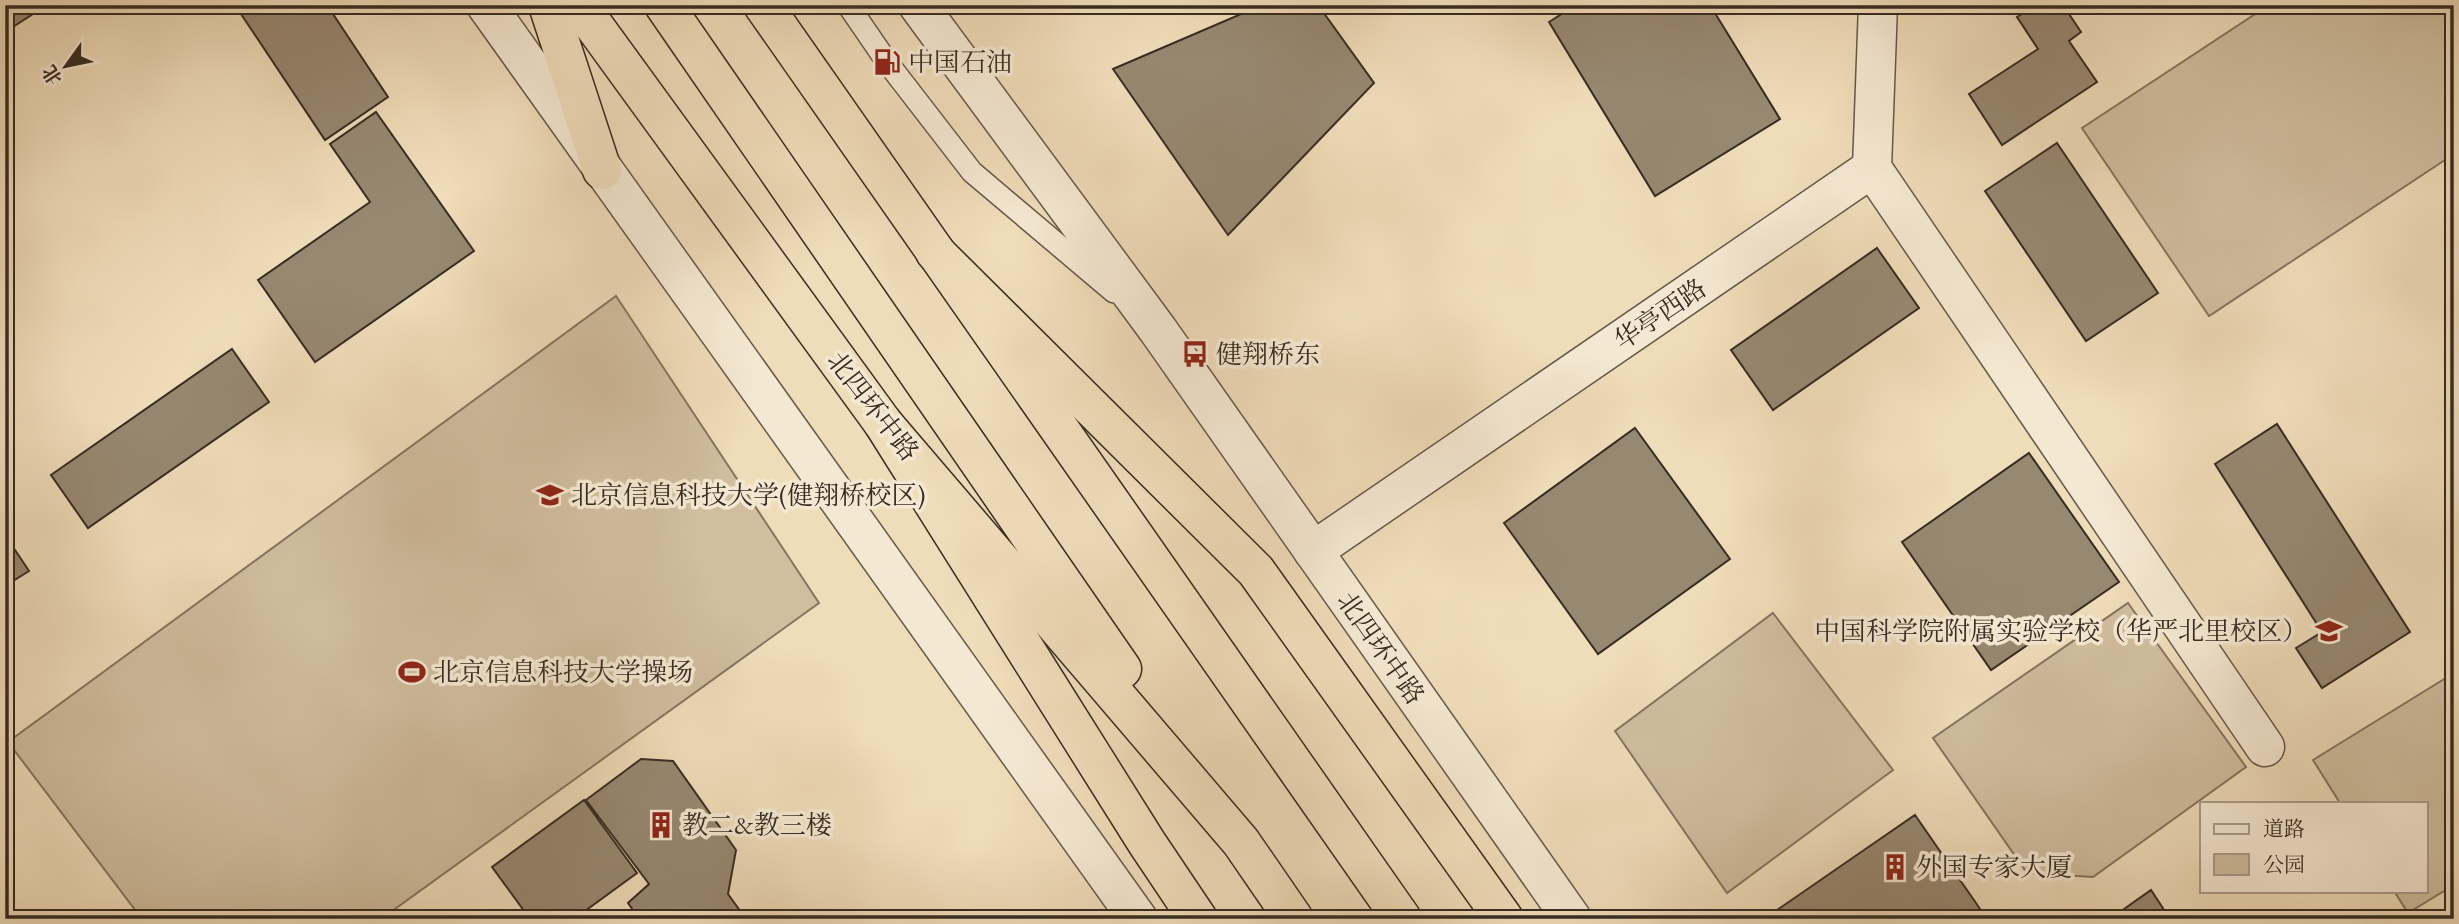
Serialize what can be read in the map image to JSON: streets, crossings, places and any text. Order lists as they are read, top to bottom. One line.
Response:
{"streets":{"highway":["北四环中路"],"street":["华亭西路"]},"crossings":[["华亭西路","北四环中路"]],"places":{"fuel station":["中国石油"],"bus stop":["健翔桥东"],"school or university":["北京信息科技大学(健翔桥校区)","中国科学院附属实验学校（华严北里校区）"],"sports":["北京信息科技大学操场"],"building":["教二&教三楼","外国专家大厦"]},"legend":["道路","公园"],"north":"bottom left"}
